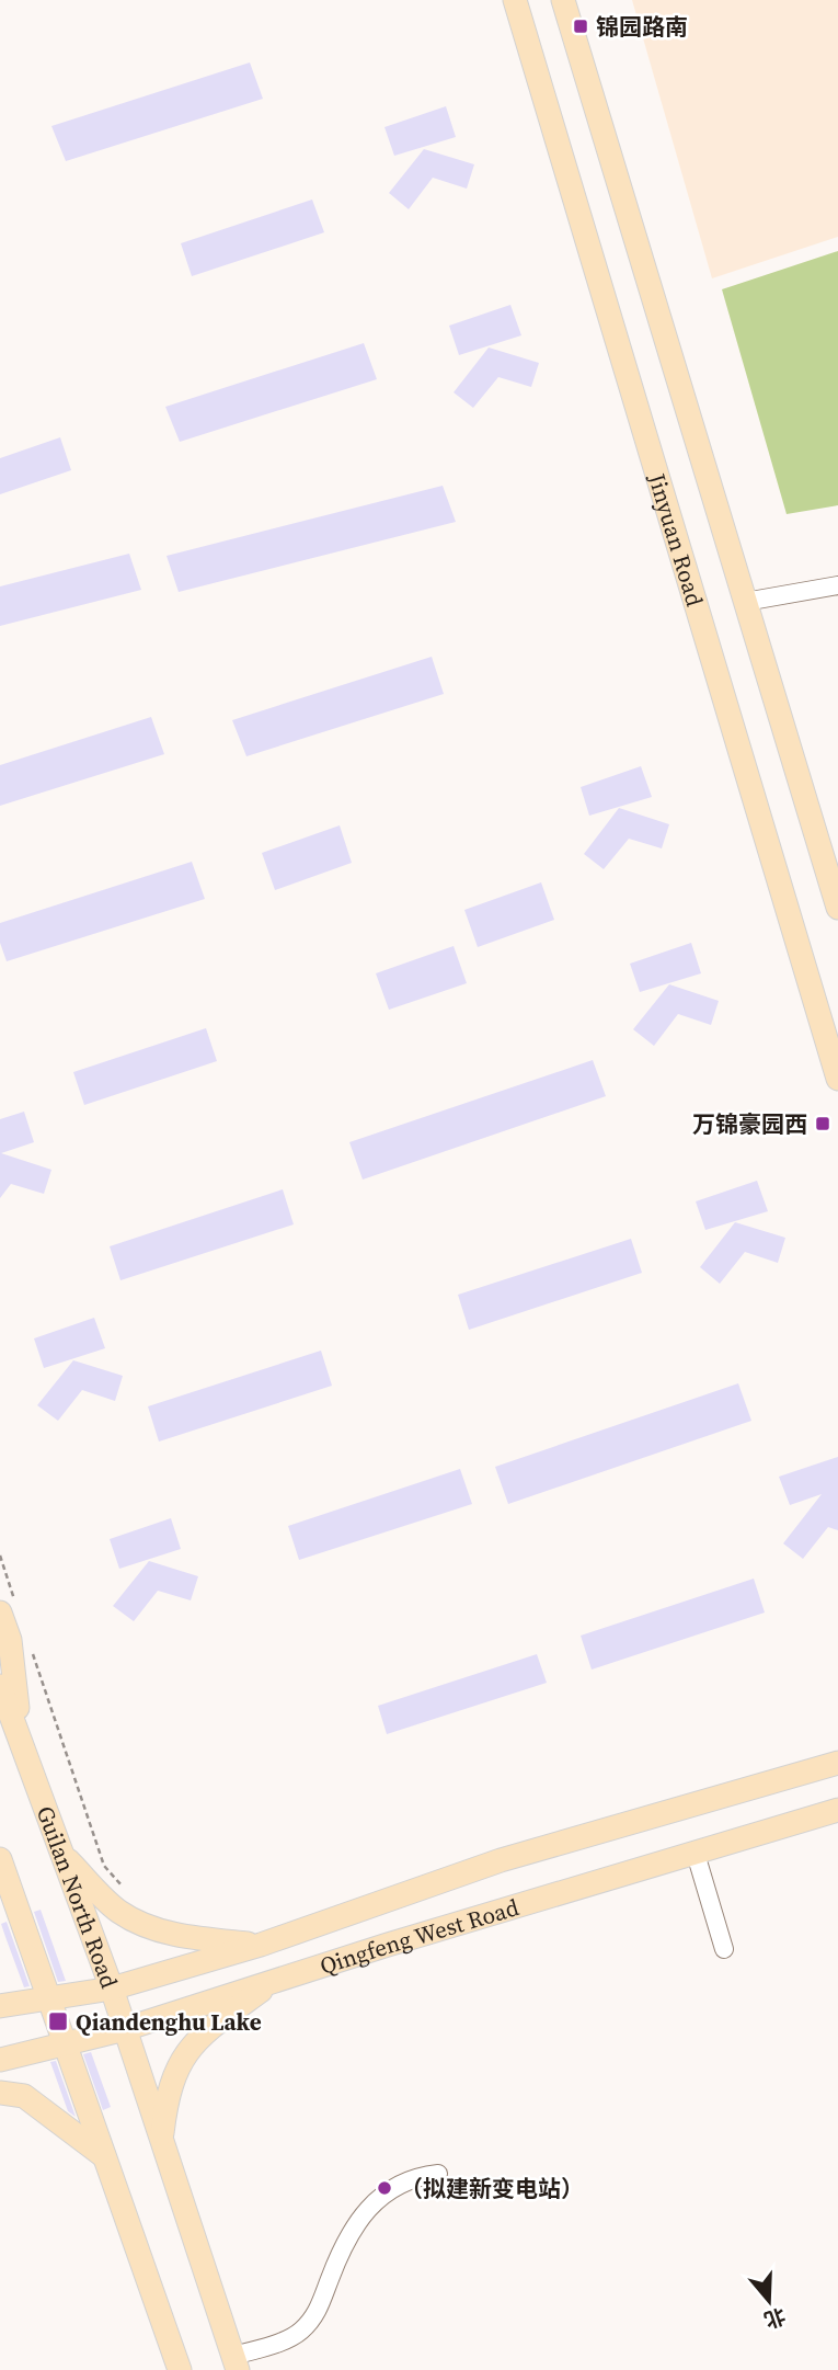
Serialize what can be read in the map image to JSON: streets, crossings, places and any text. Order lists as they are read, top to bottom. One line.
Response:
{"streets":{"main road":["Jinyuan Road","Guilan North Road","Qingfeng West Road"]},"crossings":[["Guilan North Road","Qingfeng West Road"]],"places":{"transit":["锦园路南","万锦豪园西","Qiandenghu Lake"],"other":["（拟建新变电站）"]},"north":"bottom"}
